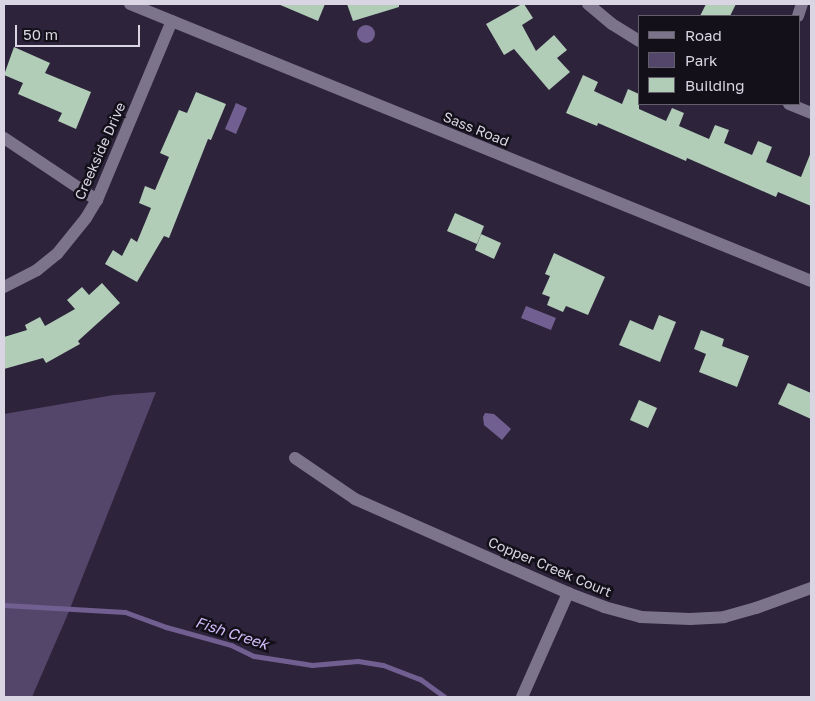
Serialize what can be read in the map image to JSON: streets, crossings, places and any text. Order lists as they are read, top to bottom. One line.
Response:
{"streets":{"street":["Sass Road","Creekside Drive","Copper Creek Court"]},"crossings":[["Sass Road","Creekside Drive"]],"water":["Fish Creek"],"legend":["Road","Park","Building"],"scale_bar":"50 m"}
